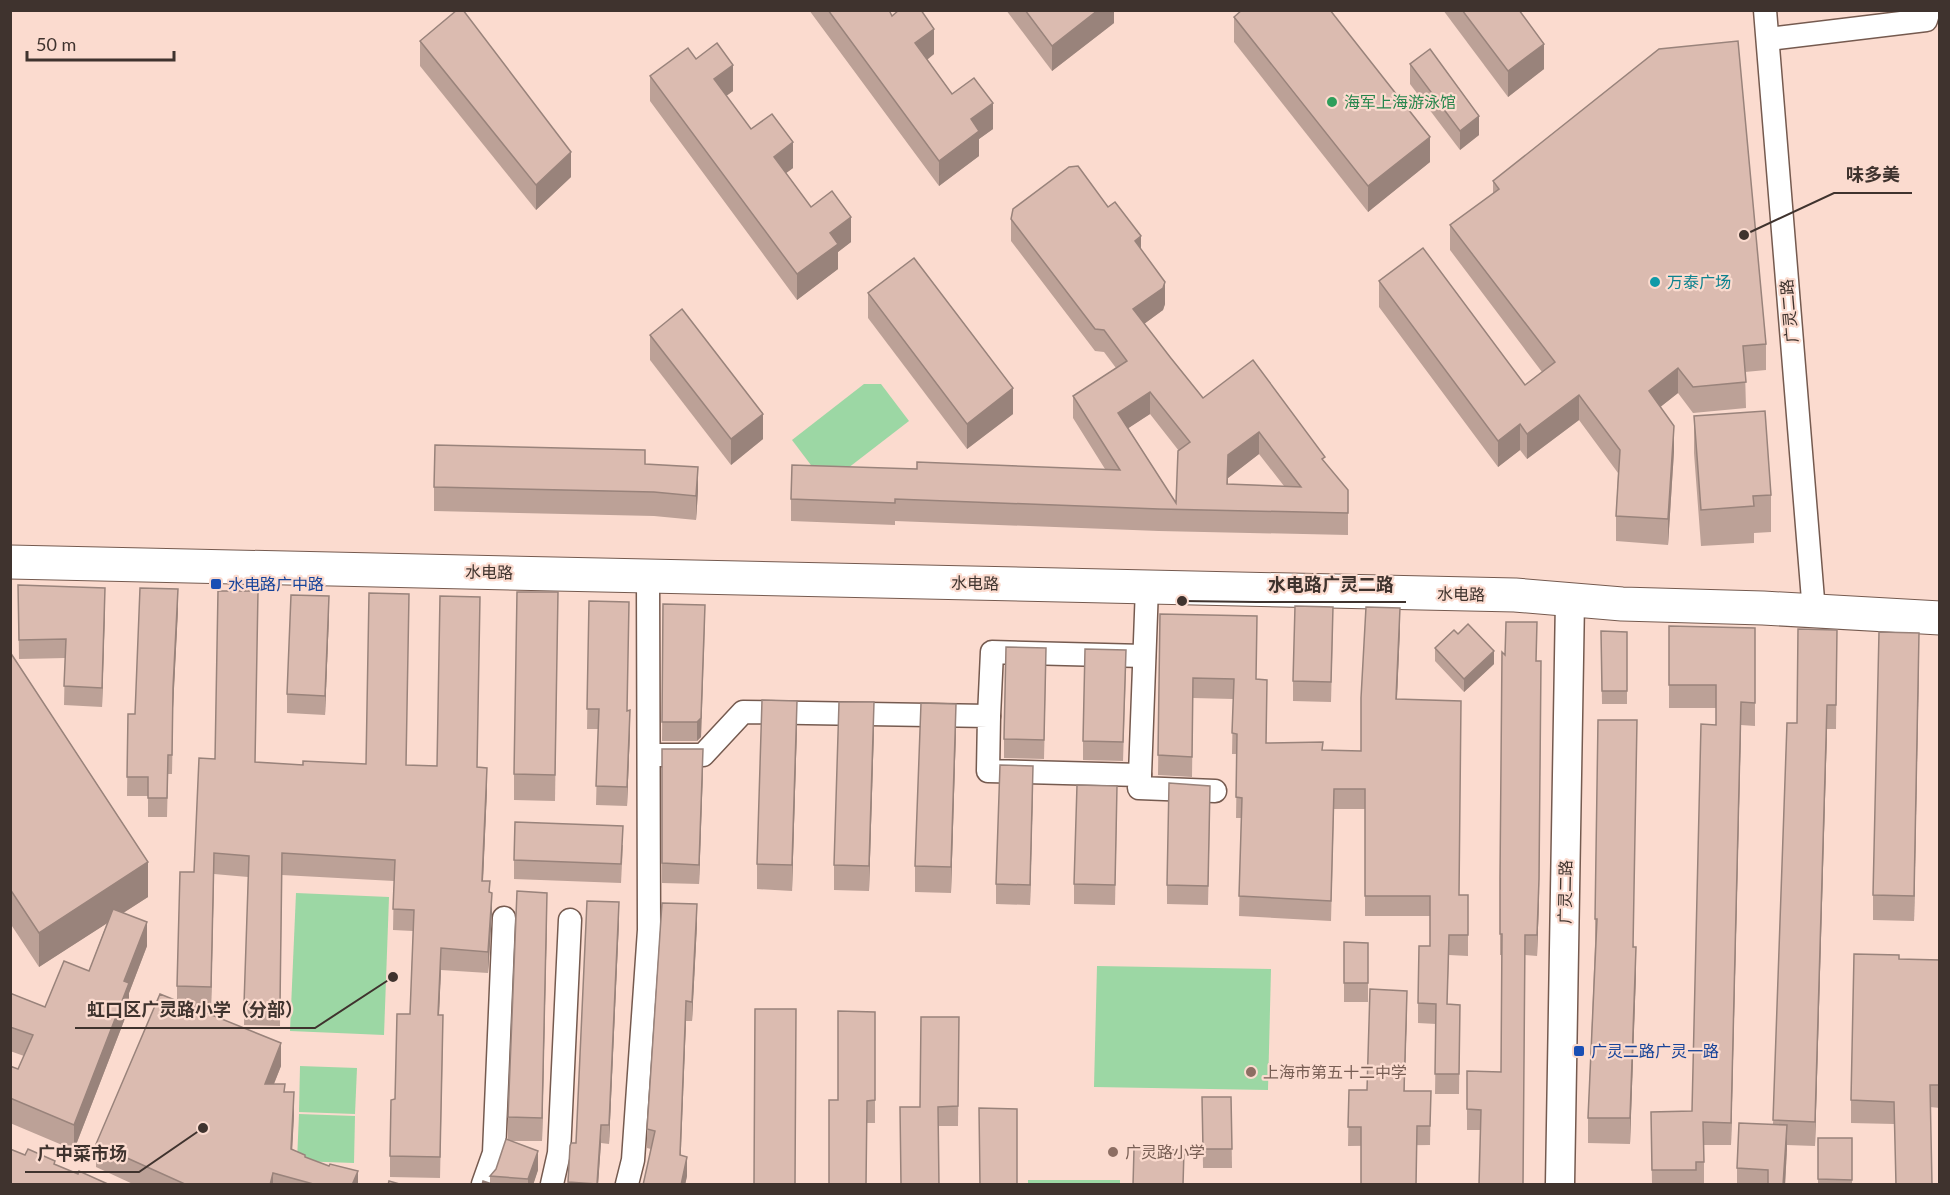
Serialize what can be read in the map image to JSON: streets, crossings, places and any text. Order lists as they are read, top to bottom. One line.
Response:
{"streets":{"main road":["水电路"],"street":["广灵二路"]},"crossings":[["广灵二路","水电路"]],"places":{"other":["海军上海游泳馆","味多美","万泰广场","水电路广灵二路","虹口区广灵路小学（分部）","上海市第五十二中学","广中菜市场","广灵路小学"],"transit":["水电路广中路","广灵二路广灵一路"]},"scale_bar":"50 m"}
